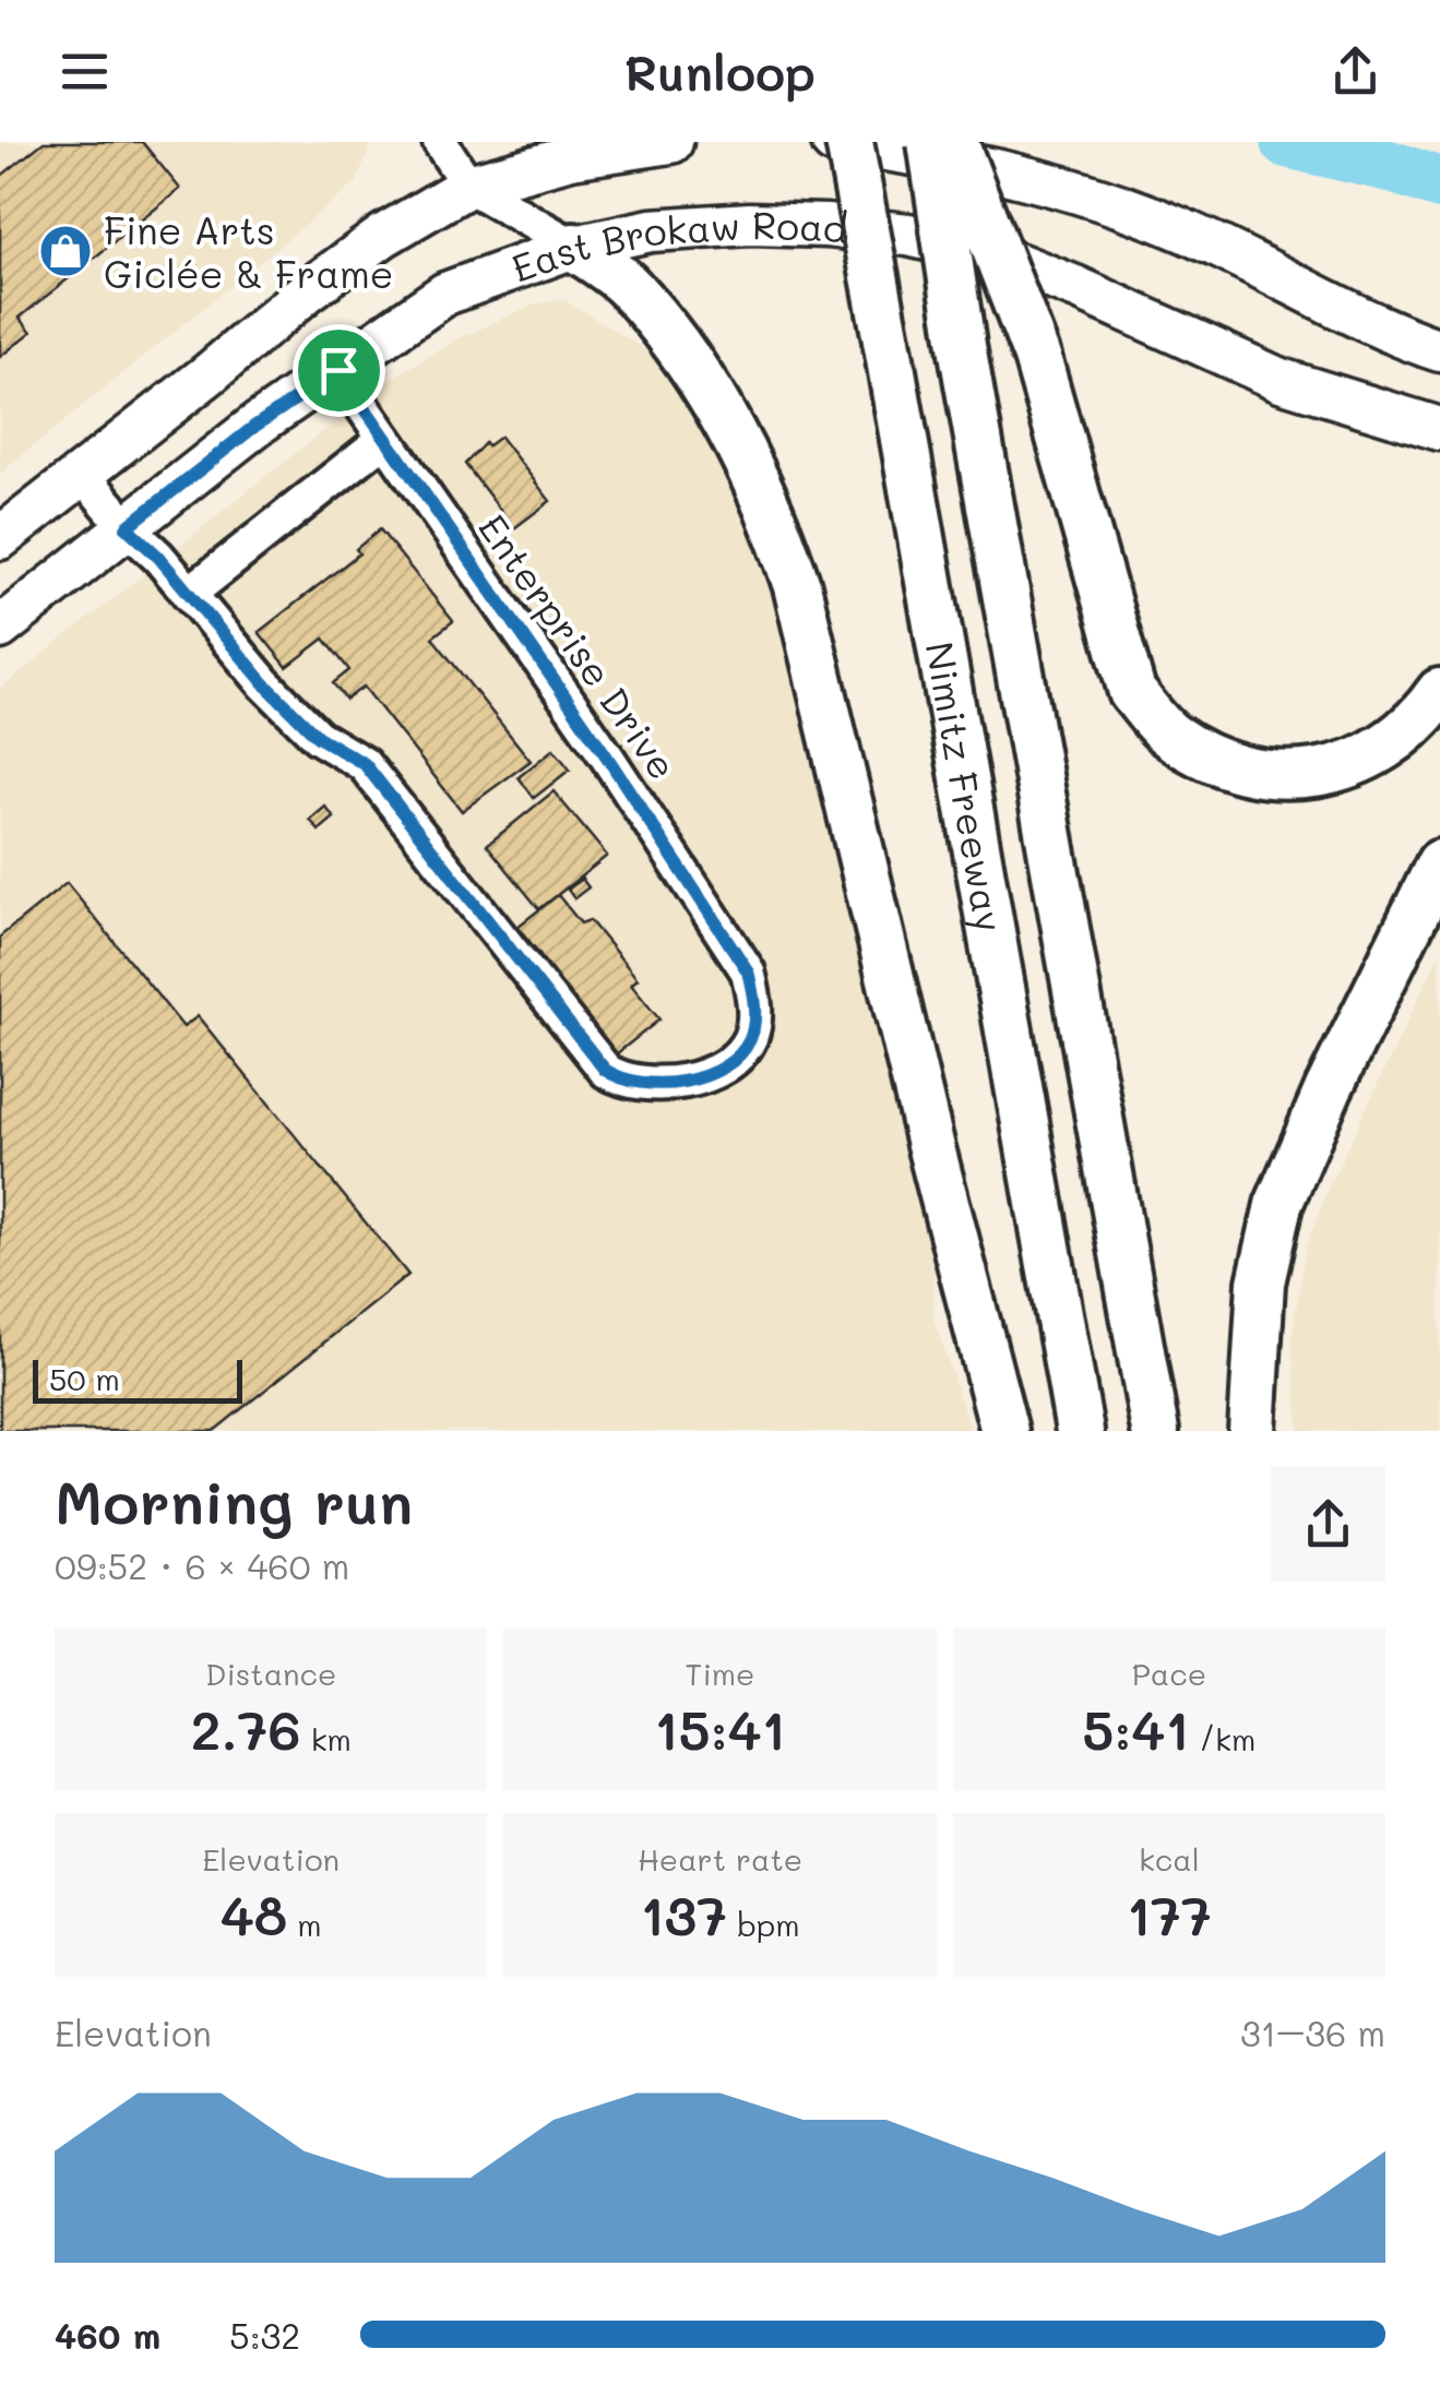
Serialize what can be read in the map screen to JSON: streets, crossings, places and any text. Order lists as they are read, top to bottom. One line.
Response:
{"streets":{"highway":["Nimitz Freeway"],"main road":["East Brokaw Road"],"street":["Enterprise Drive"]},"crossings":[["East Brokaw Road","Enterprise Drive"]],"places":{"shop":["Fine Arts Giclée & Frame"]},"scale_bar":"50 m","page":{"header":"Runloop","scale":"50 m","heading":["Morning run","09:52 · 6 × 460 m"],"stats":[["Distance","2.76 km"],["Time","15:41"],["Pace","5:41 /km"],["Elevation","48 m"],["Heart rate","137 bpm"],["kcal","177"]],"chart":["Elevation","31–36 m"],"list":[{"name":"460 m","note":"5:32"}]}}
